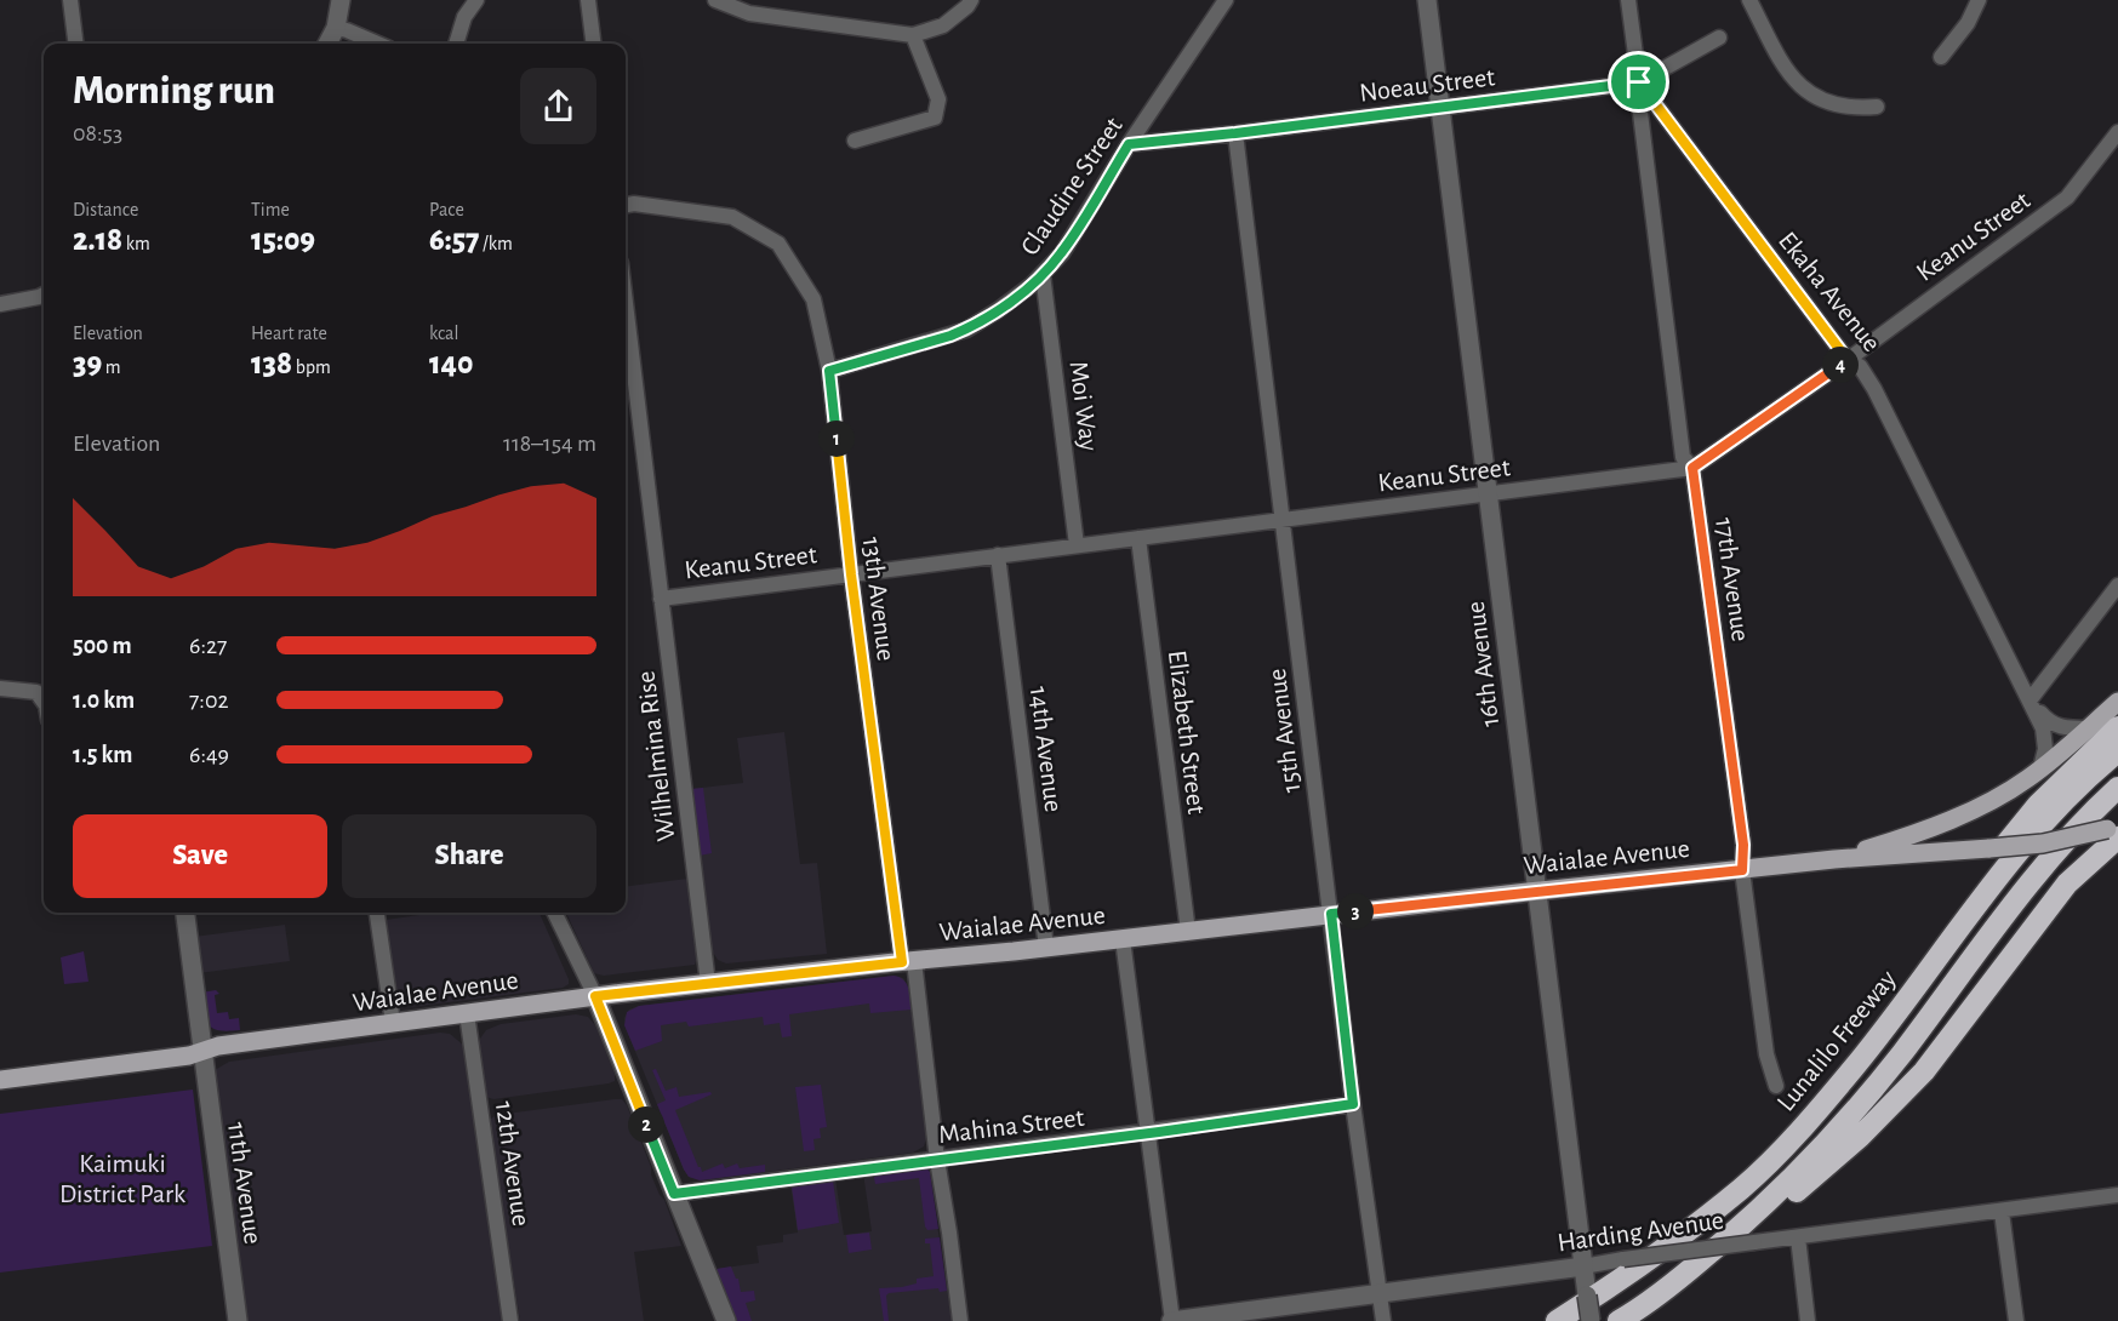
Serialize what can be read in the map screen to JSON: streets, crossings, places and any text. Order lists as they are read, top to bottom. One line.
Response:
{"streets":{"highway":["Lunalilo Freeway"],"main road":["Waialae Avenue"],"street":["Noeau Street","Claudine Street","Keanu Street","Ekaha Avenue","Moi Way","17th Avenue","13th Avenue","16th Avenue","15th Avenue","Elizabeth Street","14th Avenue","Wilhelmina Rise","Mahina Street","12th Avenue","11th Avenue","Harding Avenue"]},"crossings":[["Noeau Street","Claudine Street"],["Noeau Street","Ekaha Avenue"],["Noeau Street","17th Avenue"],["Noeau Street","16th Avenue"],["Noeau Street","15th Avenue"],["Claudine Street","Moi Way"],["Claudine Street","13th Avenue"],["Keanu Street","Ekaha Avenue"],["Keanu Street","Moi Way"],["Keanu Street","17th Avenue"],["Keanu Street","13th Avenue"],["Keanu Street","16th Avenue"],["Keanu Street","15th Avenue"],["Keanu Street","Elizabeth Street"],["Keanu Street","14th Avenue"],["Keanu Street","Wilhelmina Rise"],["Ekaha Avenue","17th Avenue"],["Ekaha Avenue","Waialae Avenue"],["17th Avenue","Waialae Avenue"],["13th Avenue","Waialae Avenue"],["13th Avenue","Mahina Street"],["16th Avenue","Waialae Avenue"],["16th Avenue","Harding Avenue"],["15th Avenue","Waialae Avenue"],["15th Avenue","Mahina Street"],["15th Avenue","Harding Avenue"],["Elizabeth Street","Waialae Avenue"],["14th Avenue","Waialae Avenue"],["Wilhelmina Rise","Waialae Avenue"],["Waialae Avenue","12th Avenue"],["Waialae Avenue","11th Avenue"]],"parks":["Kaimuki District Park"],"page":{"heading":["Morning run","08:53"],"stats":[["Distance","2.18 km"],["Time","15:09"],["Pace","6:57 /km"],["Elevation","39 m"],["Heart rate","138 bpm"],["kcal","140"]],"pins":["4","1","3","2"],"chart":["Elevation","118–154 m"],"list":[{"name":"500 m","note":"6:27"},{"name":"1.0 km","note":"7:02"},{"name":"1.5 km","note":"6:49"}],"buttons":["Save","Share"]}}
